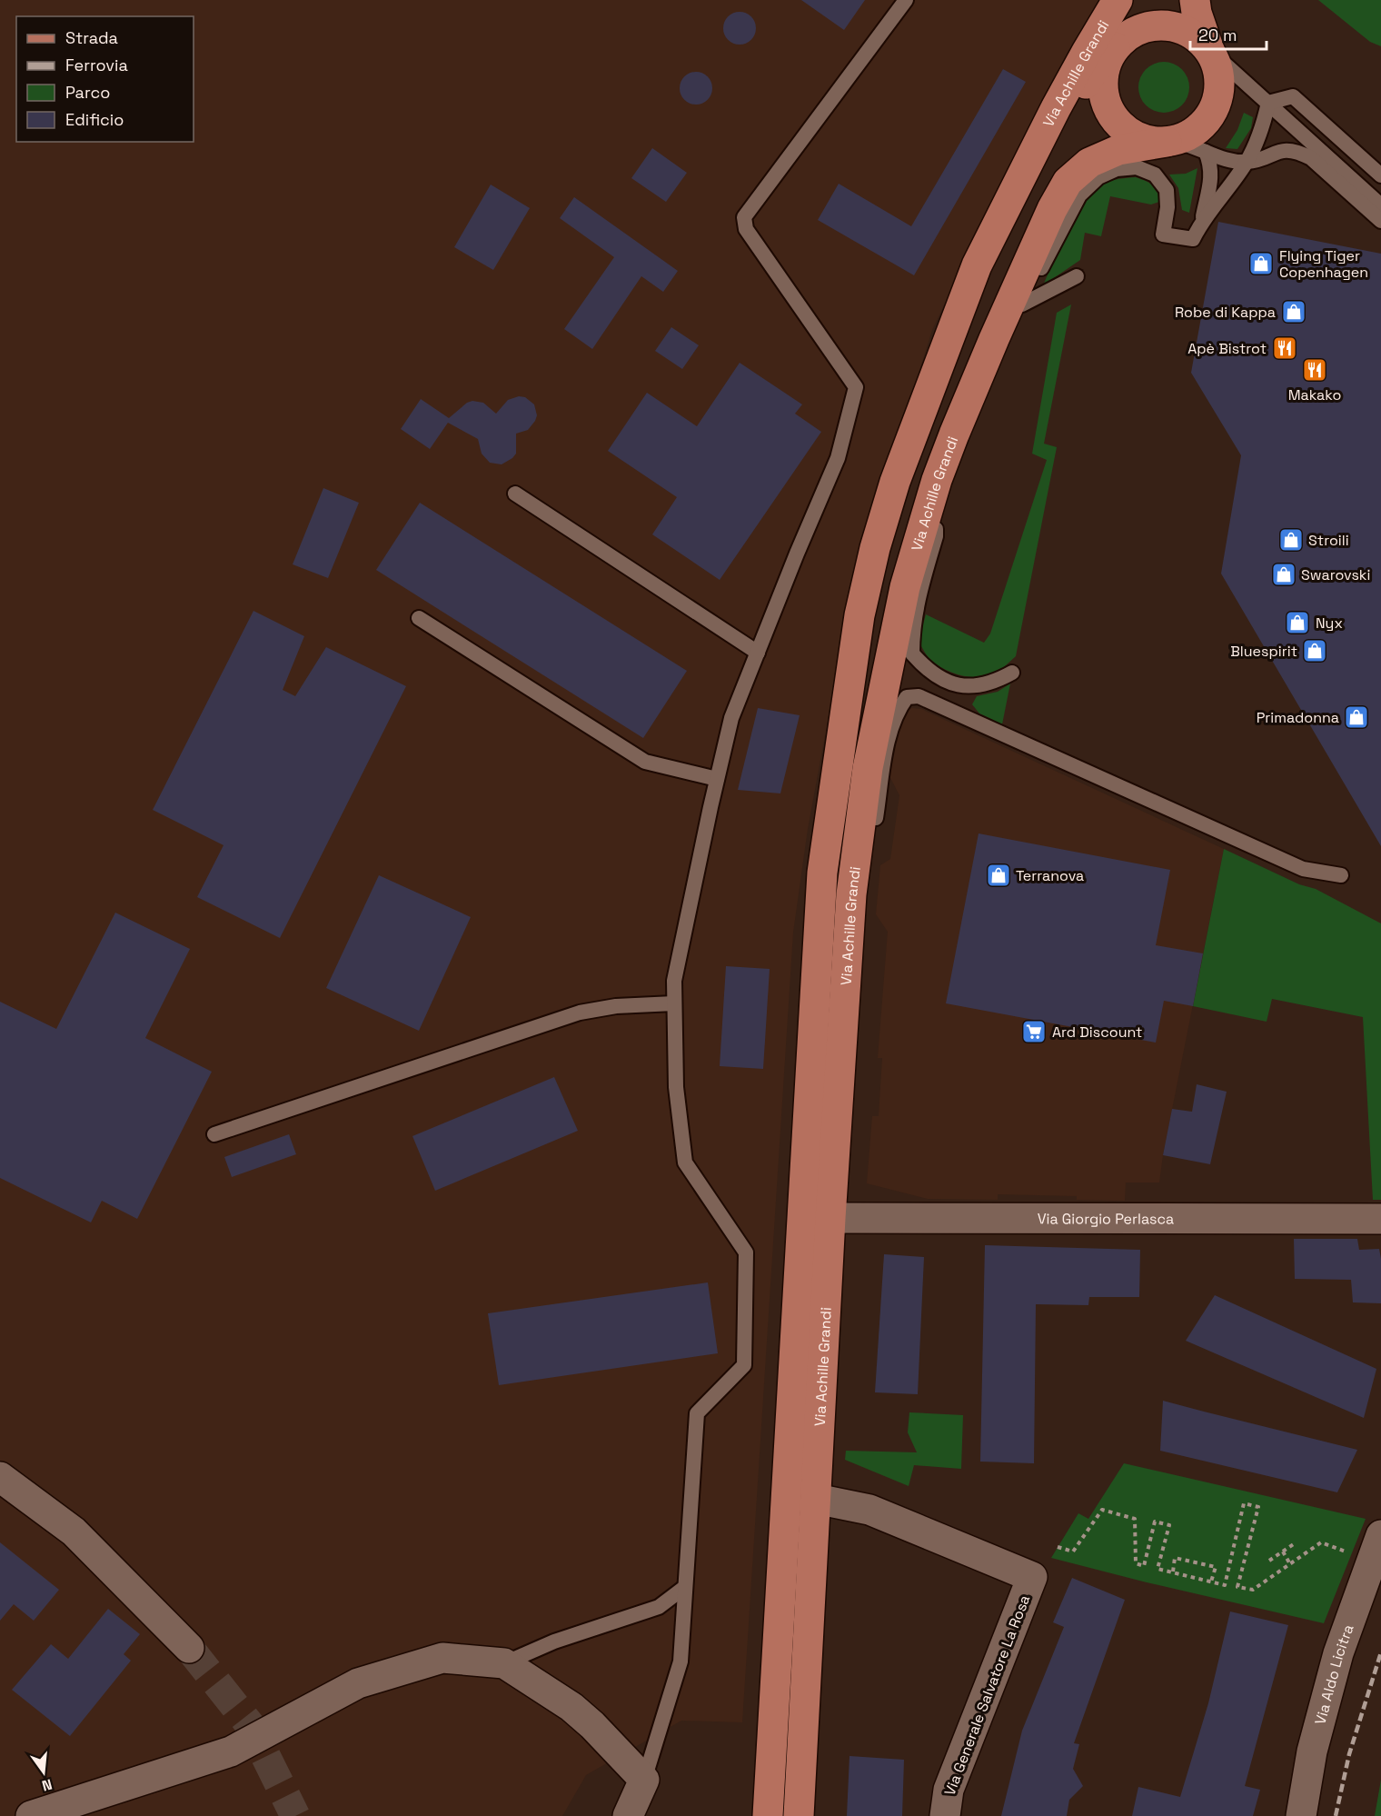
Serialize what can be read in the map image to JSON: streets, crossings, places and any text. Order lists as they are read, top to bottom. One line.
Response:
{"streets":{"main road":["Via Achille Grandi"],"street":["Via Giorgio Perlasca","Via Aldo Licitra","Via Generale Salvatore La Rosa"]},"crossings":[["Via Achille Grandi","Via Giorgio Perlasca"],["Via Achille Grandi","Via Generale Salvatore La Rosa"]],"places":{"shop":["Flying Tiger Copenhagen","Robe di Kappa","Stroili","Swarovski","Nyx","Bluespirit","Primadonna","Terranova"],"restaurant":["Apè Bistrot","Makako"],"supermarket":["Ard Discount"]},"legend":["Strada","Ferrovia","Parco","Edificio"],"scale_bar":"20 m","north":"bottom"}
